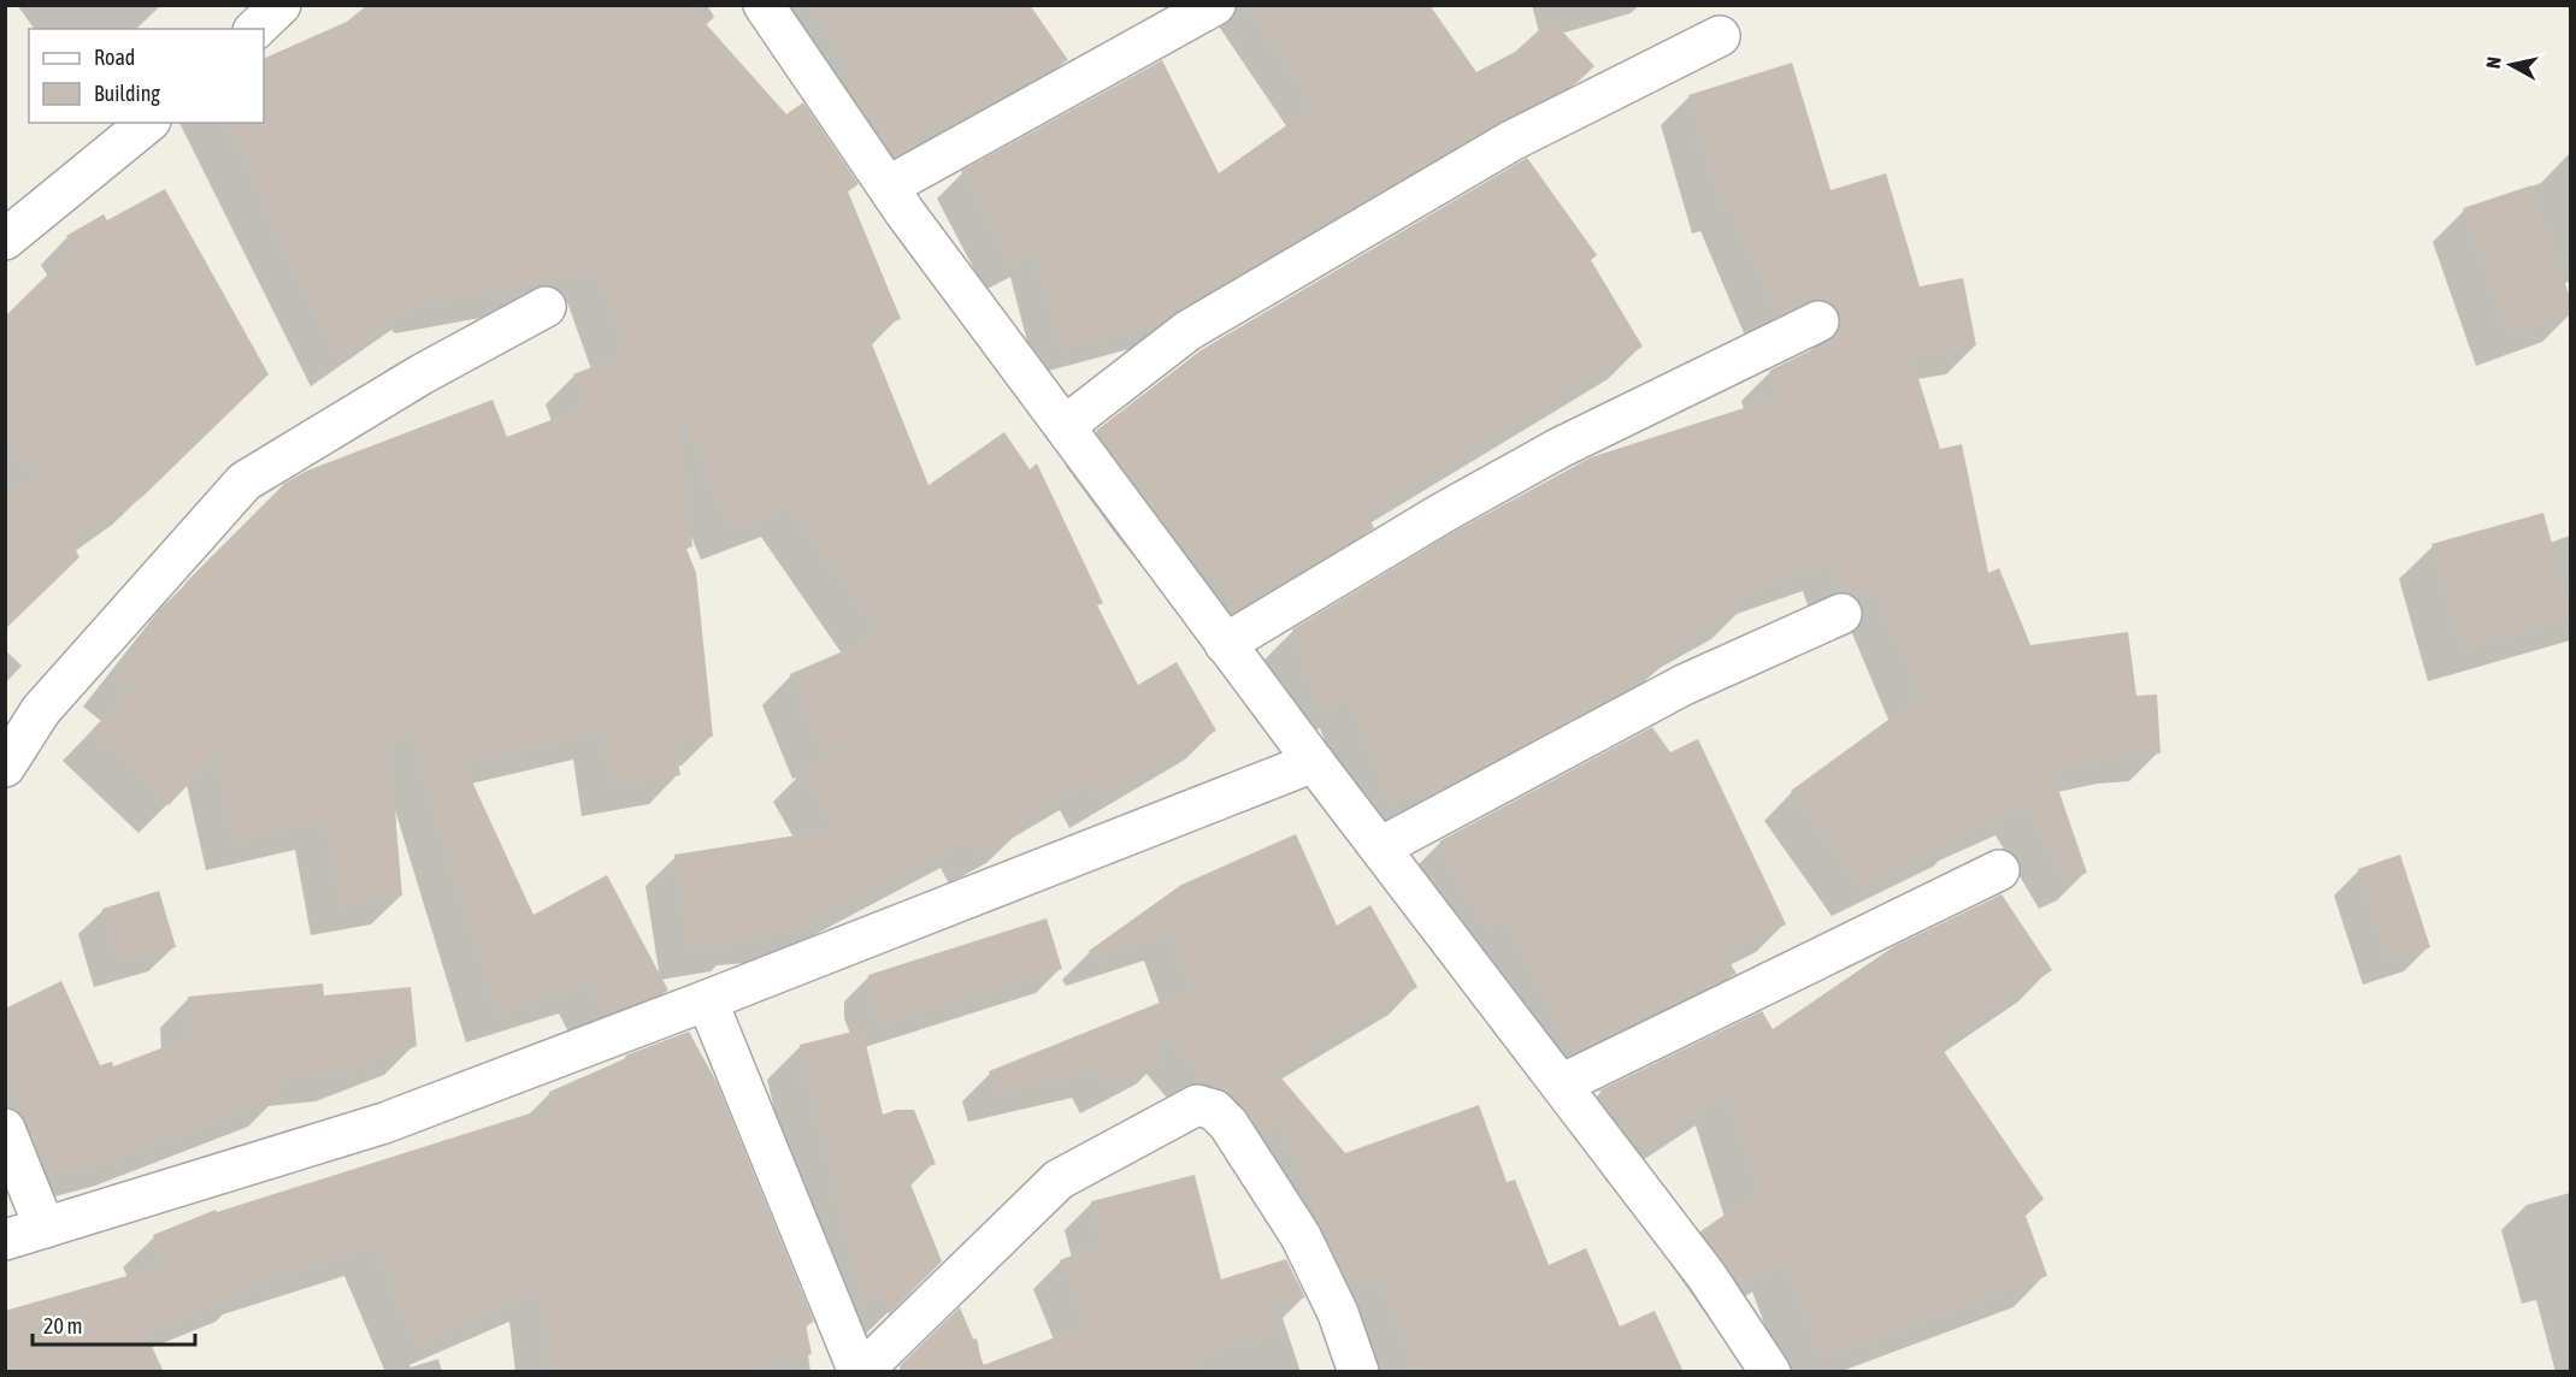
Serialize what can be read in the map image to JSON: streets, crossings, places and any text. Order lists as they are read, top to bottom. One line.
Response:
{"legend":["Road","Building"],"scale_bar":"20 m","north":"left"}
